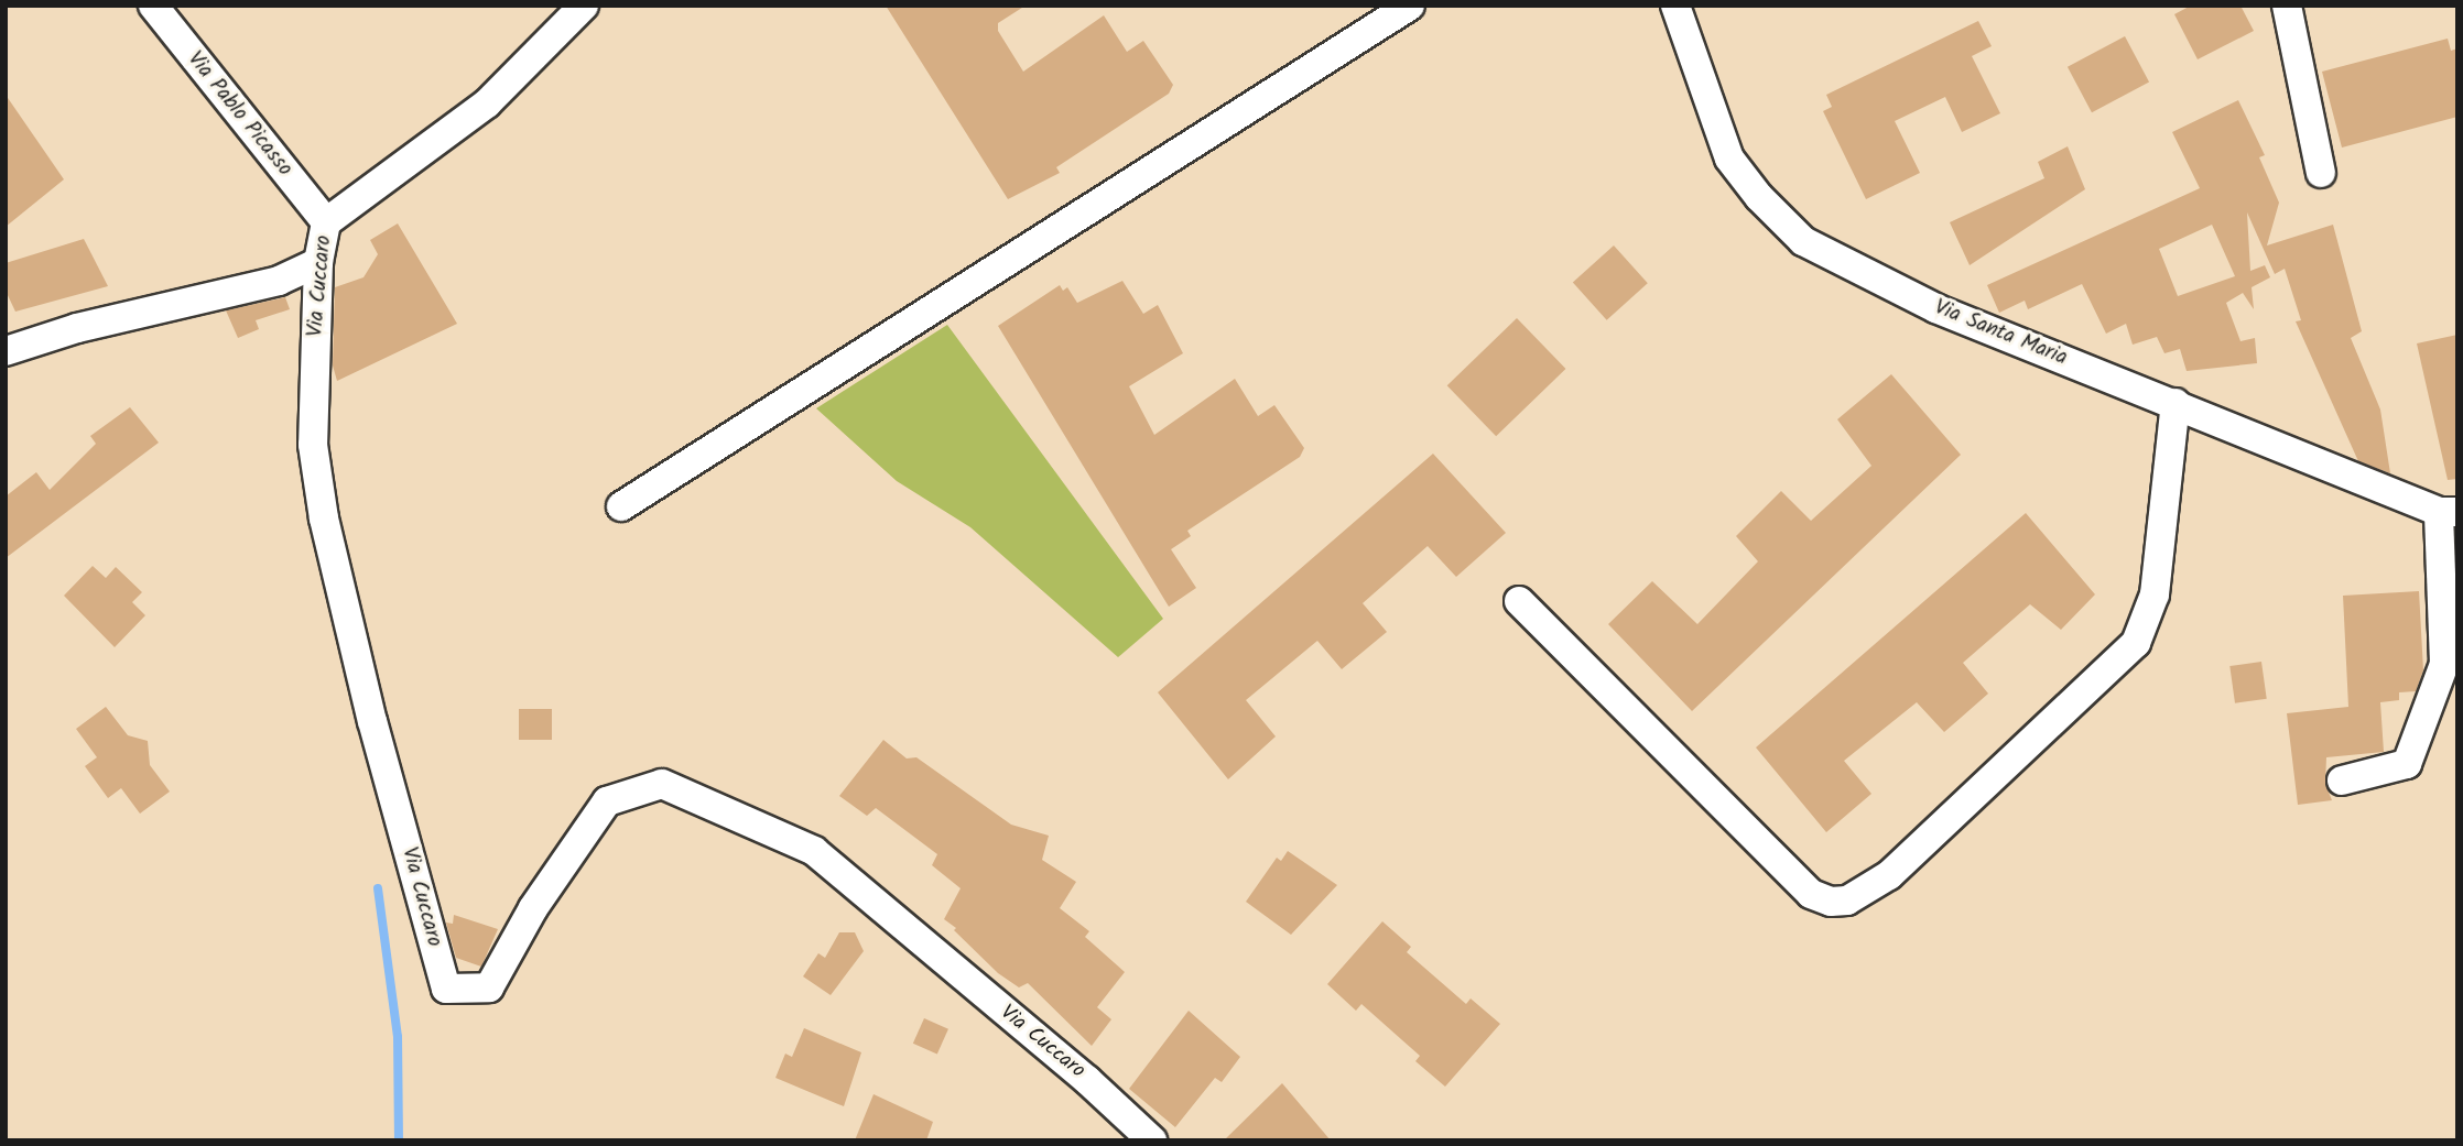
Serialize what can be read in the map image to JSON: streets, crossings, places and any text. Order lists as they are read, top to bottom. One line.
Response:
{"streets":{"street":["Via Pablo Picasso","Via Cuccaro","Via Santa Maria"]},"crossings":[["Via Pablo Picasso","Via Cuccaro"]]}
